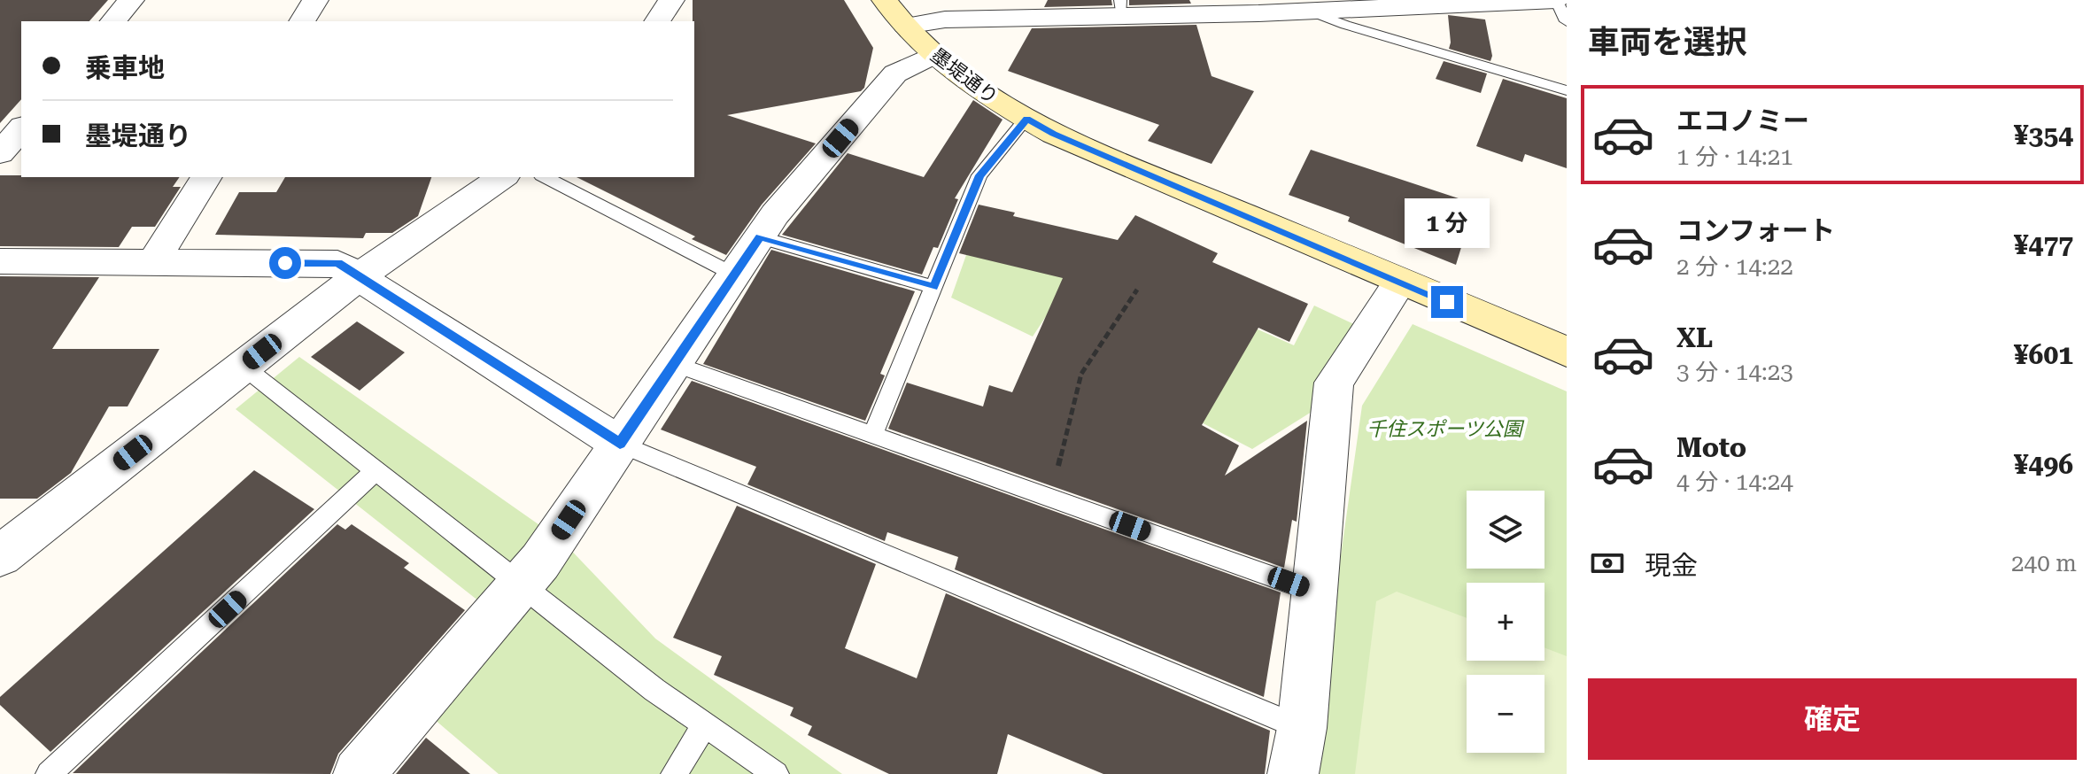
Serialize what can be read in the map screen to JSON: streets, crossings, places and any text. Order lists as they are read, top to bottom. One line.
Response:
{"streets":{"main road":["墨堤通り"]},"parks":["千住スポーツ公園"],"page":{"heading":"車両を選択","banner":["乗車地","墨堤通り"],"list":[{"name":"エコノミー","note":"1 分 · 14:21","value":"¥354"},{"name":"コンフォート","note":"2 分 · 14:22","value":"¥477"},{"name":"XL","note":"3 分 · 14:23","value":"¥601"},{"name":"Moto","note":"4 分 · 14:24","value":"¥496"}],"bubble":"1 分","map_buttons":["+","−"],"pay":["現金","240 m"],"buttons":"確定"}}
